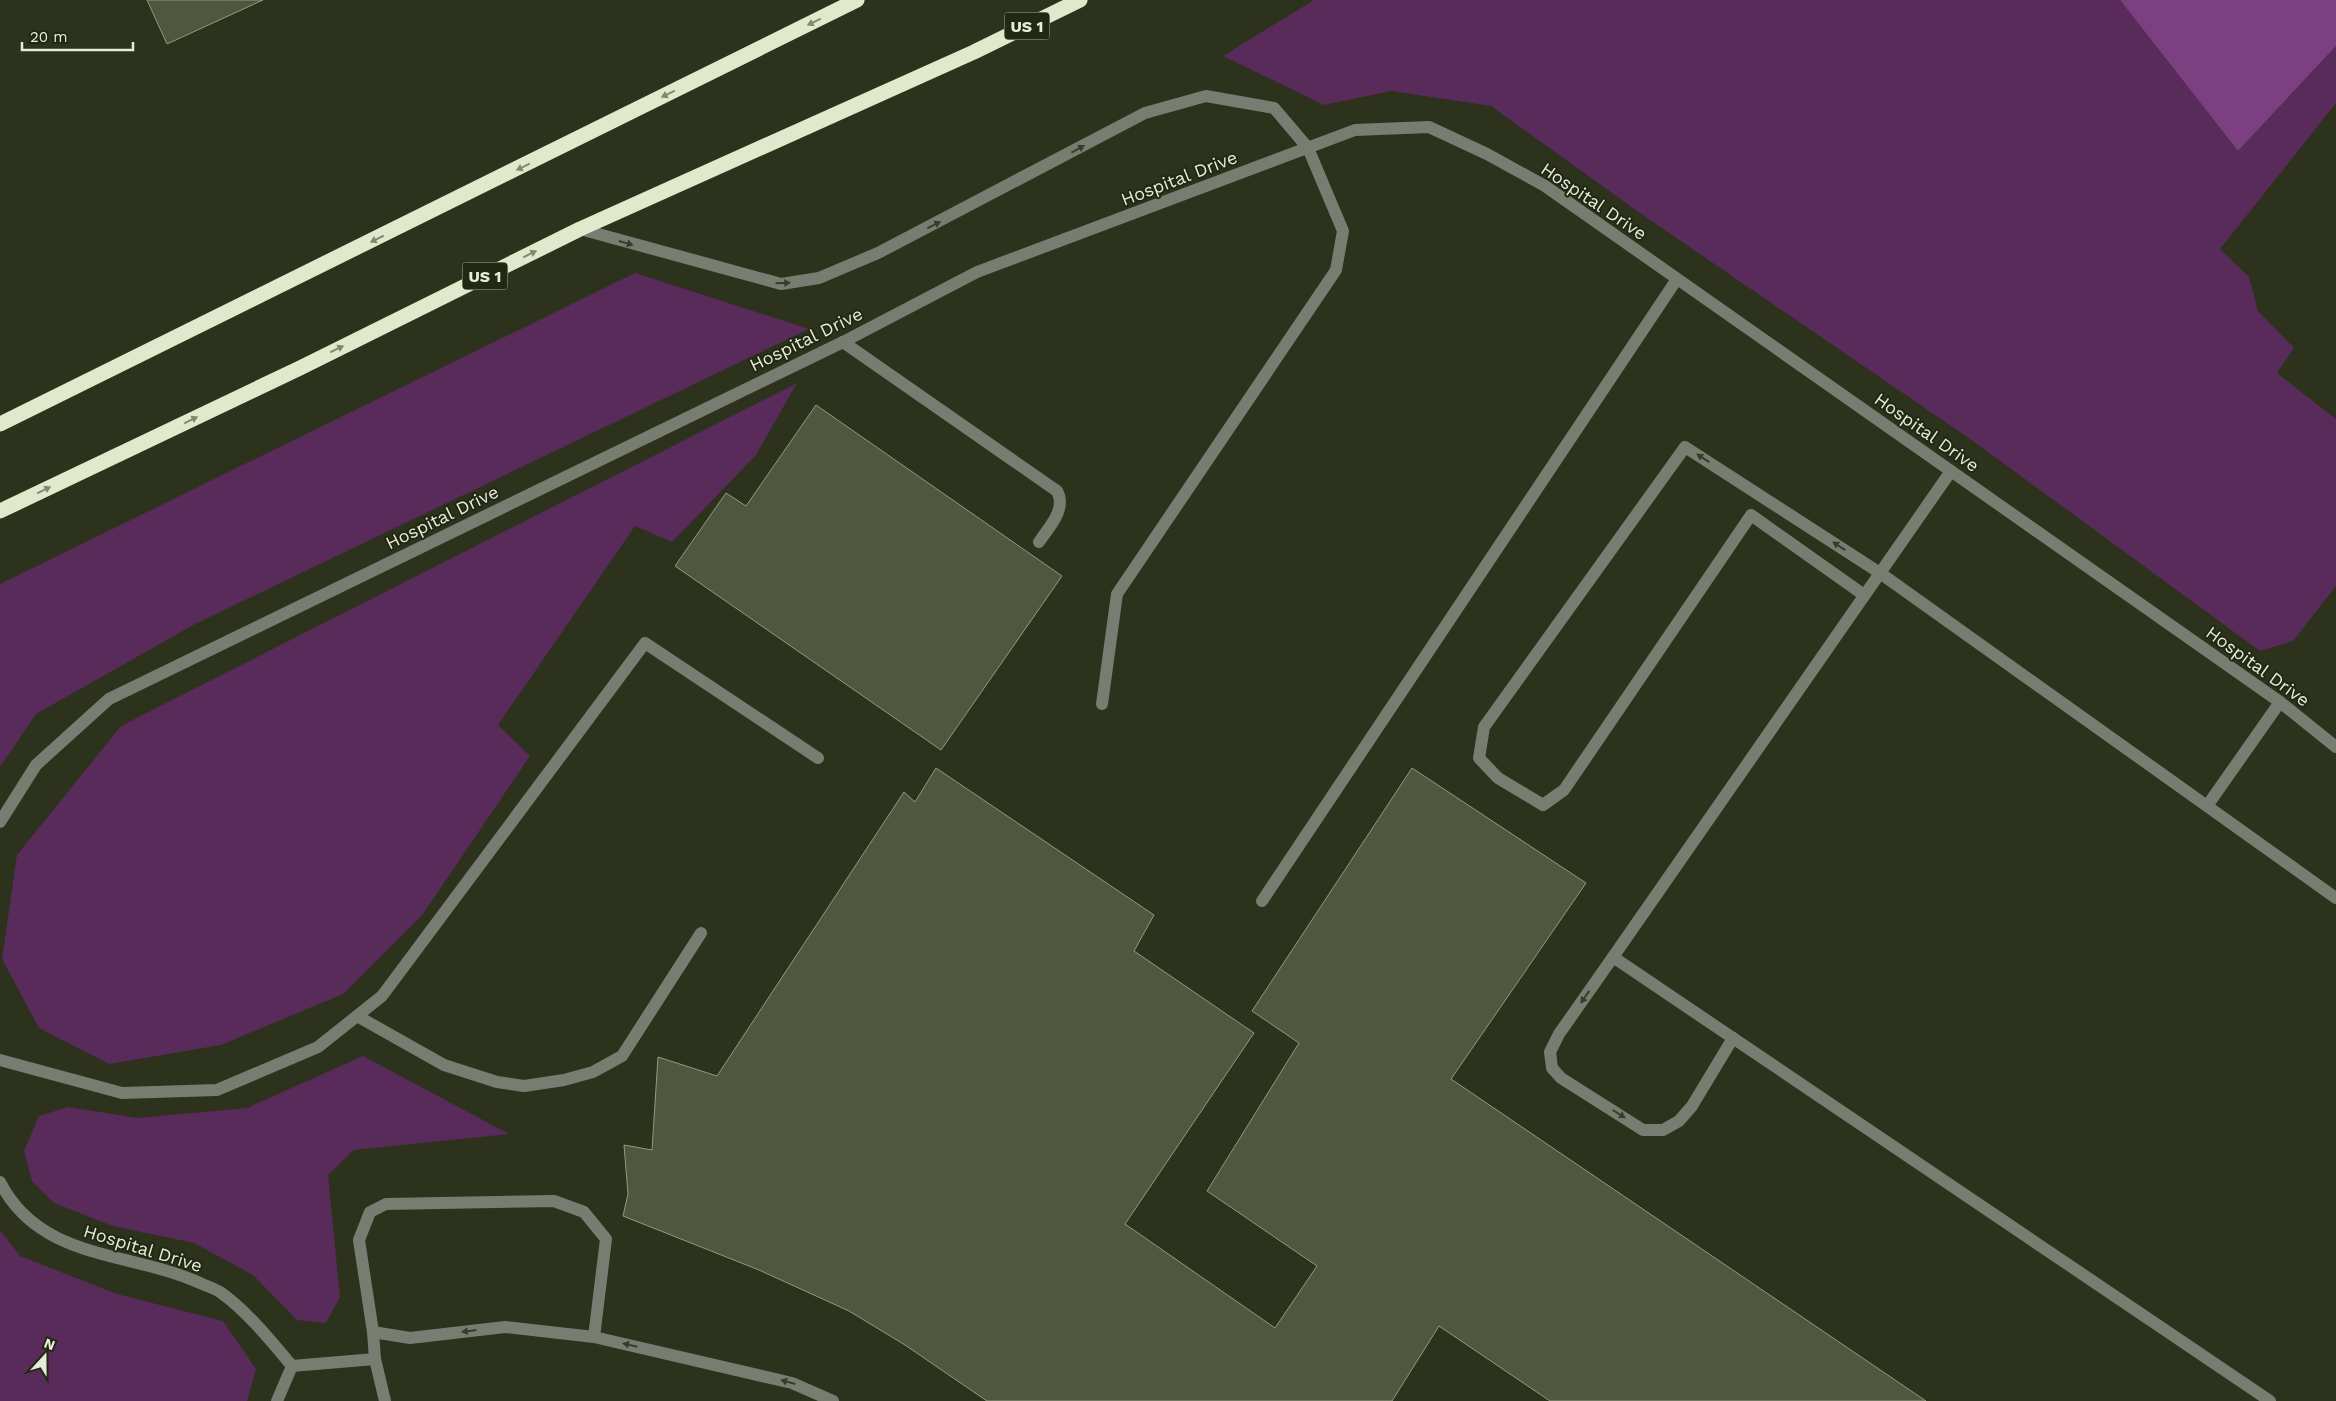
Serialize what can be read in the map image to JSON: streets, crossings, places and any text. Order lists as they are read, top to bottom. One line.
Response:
{"streets":{"highway":["US 1"],"lane":["Hospital Drive"]},"scale_bar":"20 m","north":"top"}
